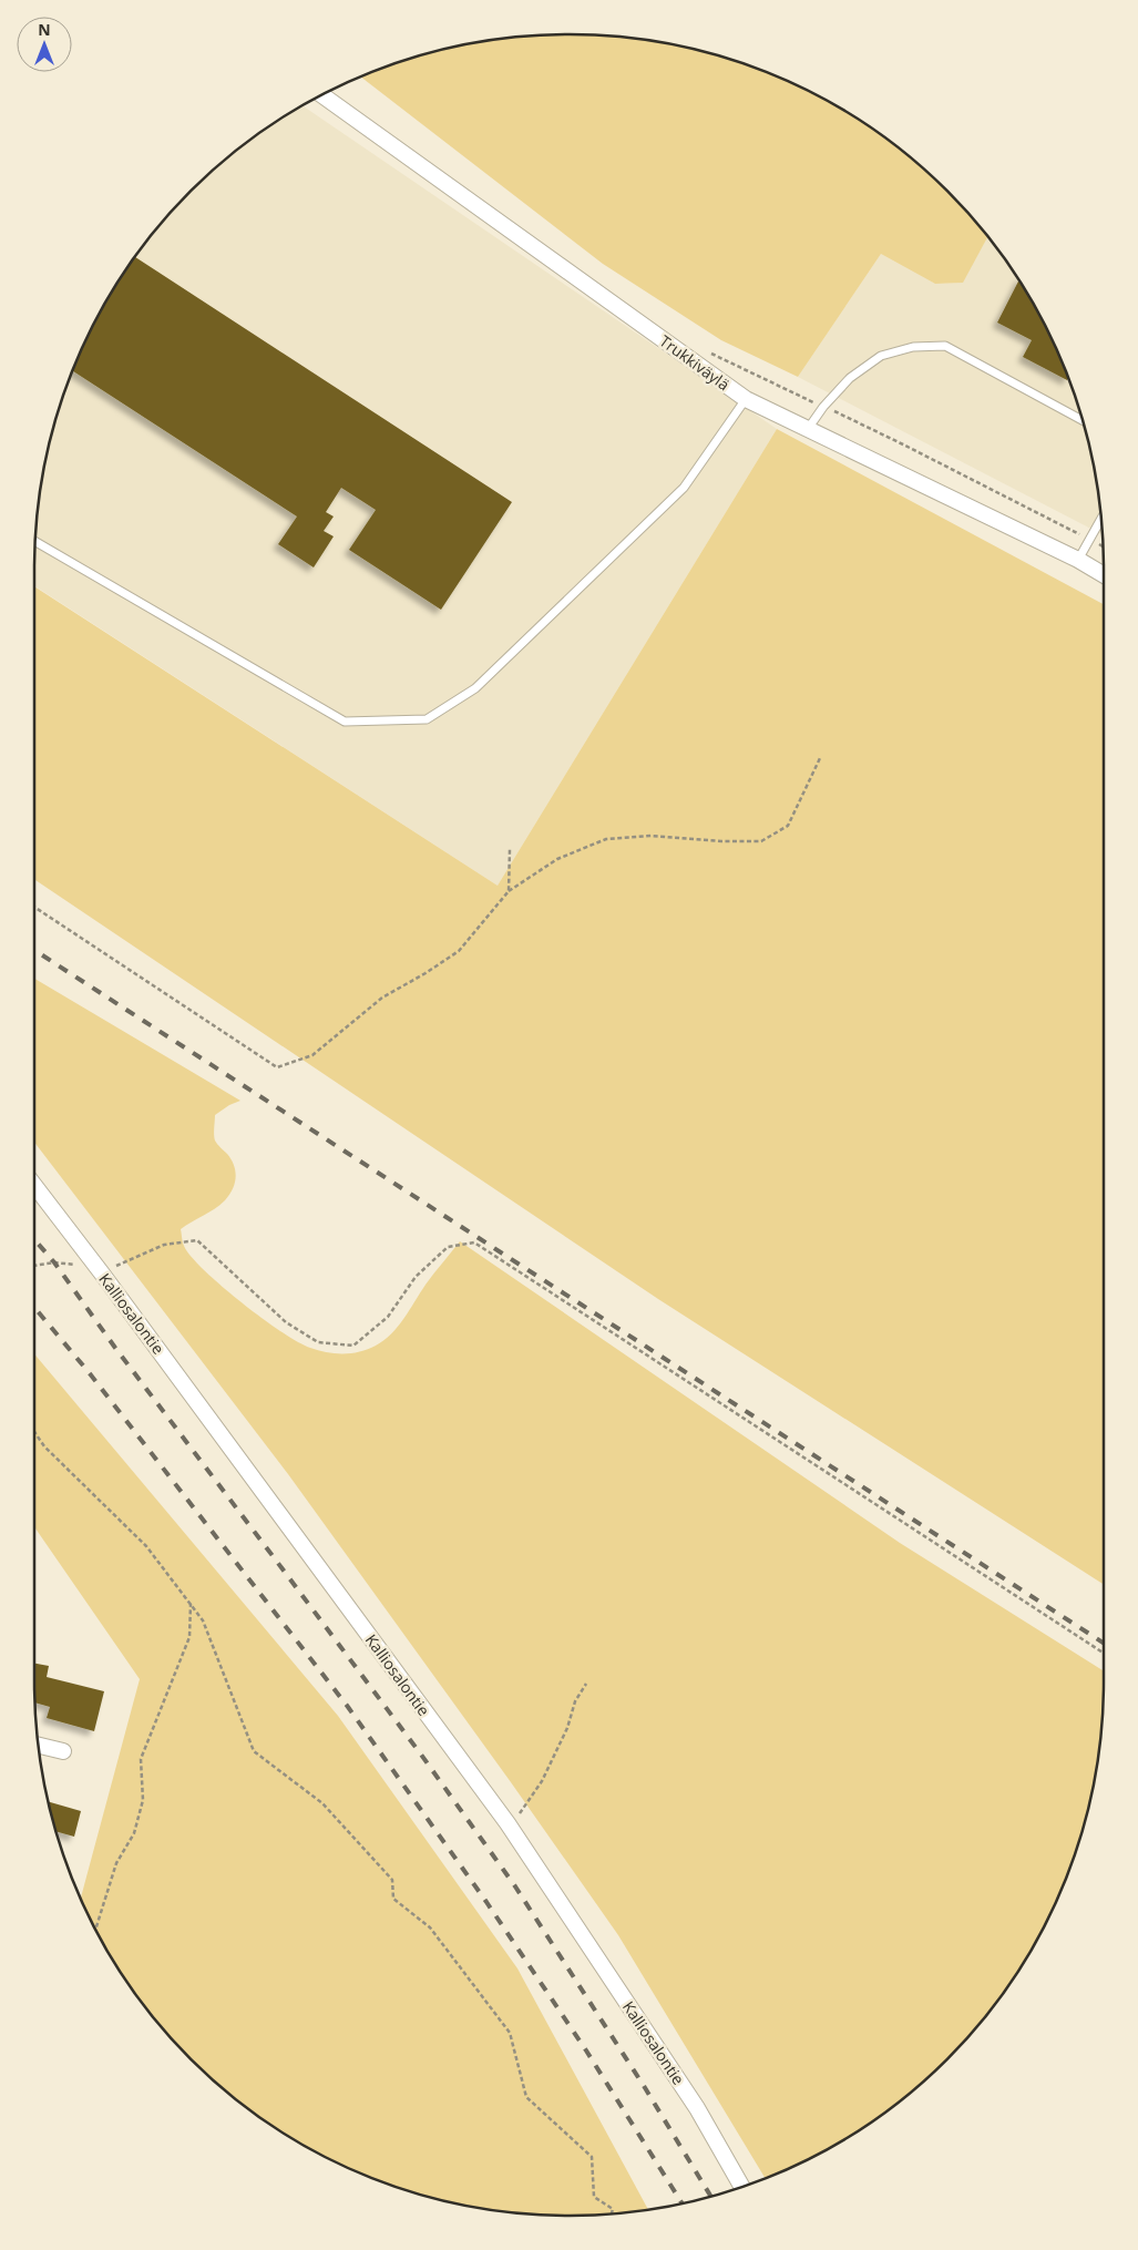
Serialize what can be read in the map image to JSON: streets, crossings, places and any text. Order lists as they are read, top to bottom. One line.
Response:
{"streets":{"street":["Trukkiväylä","Kalliosalontie"]},"north":"top"}
